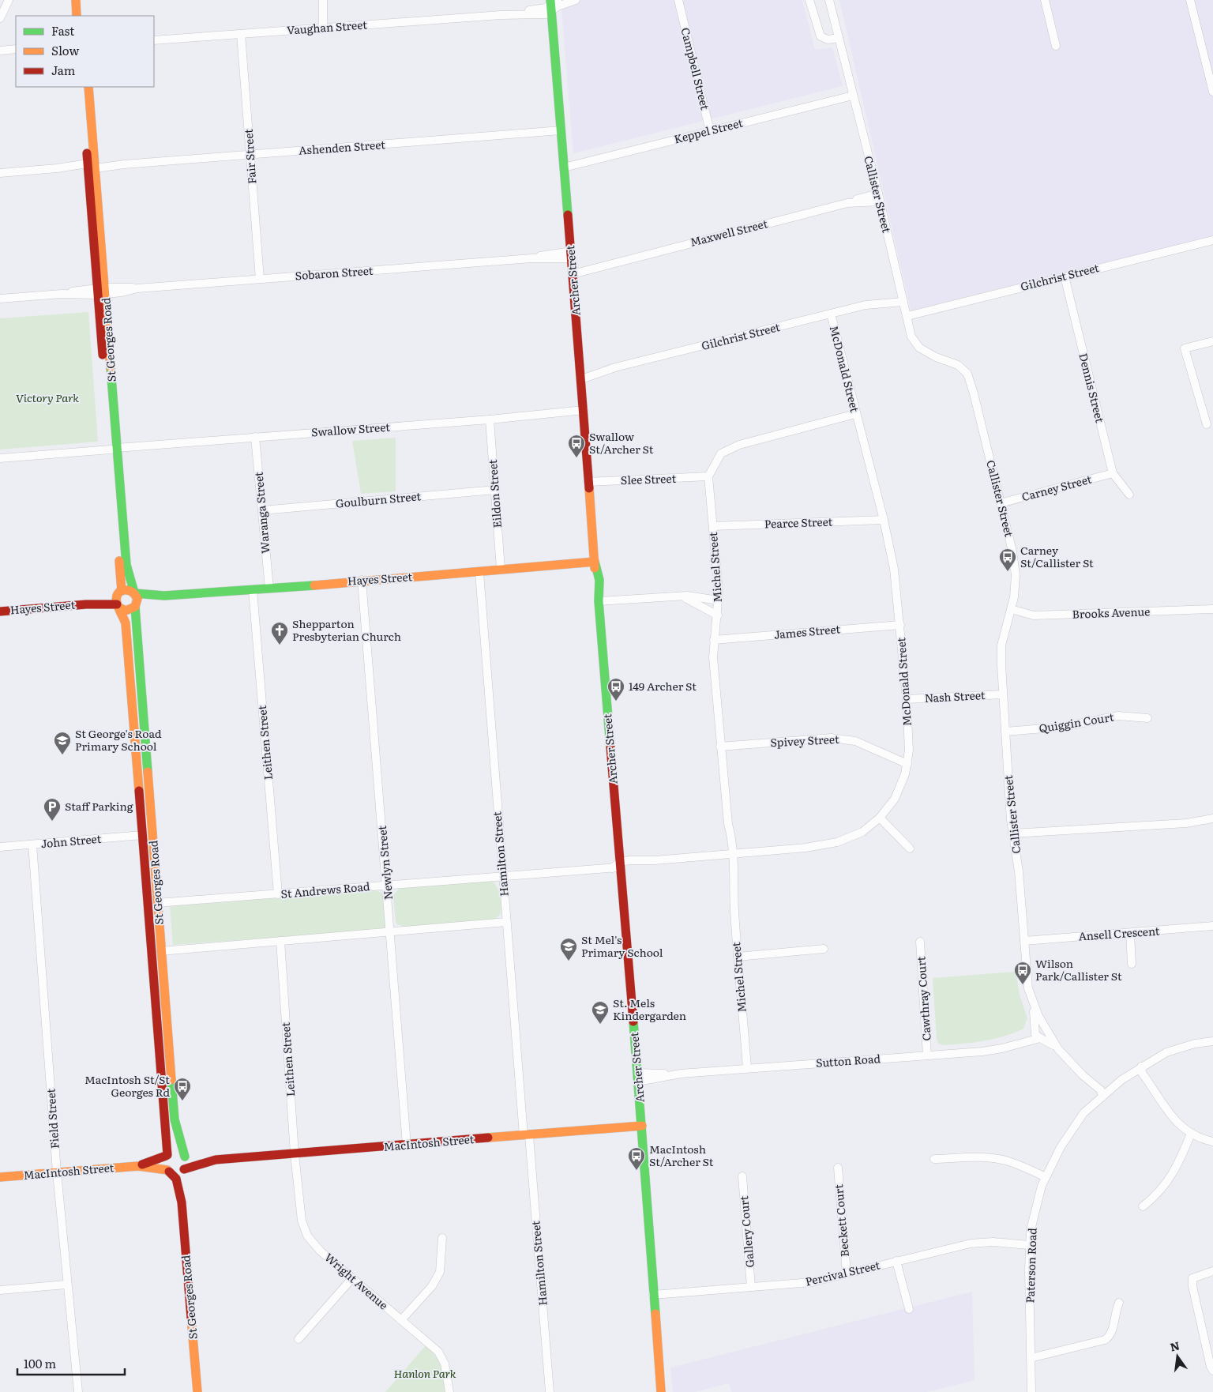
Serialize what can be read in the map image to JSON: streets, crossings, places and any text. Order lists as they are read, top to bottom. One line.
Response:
{"streets":{"street":["Vaughan Street","Campbell Street","Keppel Street","Ashenden Street","Fair Street","Callister Street","Maxwell Street","Sobaron Street","Gilchrist Street","Archer Street","St Georges Road","McDonald Street","Dennis Street","Swallow Street","Slee Street","Carney Street","Eildon Street","Goulburn Street","Waranga Street","Pearce Street","Michel Street","Hayes Street","Brooks Avenue","James Street","Nash Street","Quiggin Court","Spivey Street","Leithen Street","John Street","Hamilton Street","Newlyn Street","St Andrews Road","Ansell Crescent","Cawthray Court","Sutton Road","Field Street","MacIntosh Street","Beckett Court","Gallery Court","Paterson Road","Percival Street","Wright Avenue"]},"crossings":[["Vaughan Street","Fair Street"],["Vaughan Street","Archer Street"],["Campbell Street","Keppel Street"],["Keppel Street","Callister Street"],["Keppel Street","Archer Street"],["Ashenden Street","Fair Street"],["Ashenden Street","Archer Street"],["Ashenden Street","St Georges Road"],["Fair Street","Sobaron Street"],["Callister Street","Maxwell Street"],["Callister Street","Gilchrist Street"],["Callister Street","Carney Street"],["Callister Street","Brooks Avenue"],["Callister Street","Nash Street"],["Callister Street","Quiggin Court"],["Callister Street","Ansell Crescent"],["Callister Street","Sutton Road"],["Callister Street","Paterson Road"],["Maxwell Street","Sobaron Street"],["Maxwell Street","Archer Street"],["Sobaron Street","Archer Street"],["Sobaron Street","St Georges Road"],["Gilchrist Street","Archer Street"],["Gilchrist Street","McDonald Street"],["Gilchrist Street","Dennis Street"],["Archer Street","McDonald Street"],["Archer Street","Swallow Street"],["Archer Street","Slee Street"],["Archer Street","Hayes Street"],["Archer Street","St Andrews Road"],["Archer Street","Sutton Road"],["Archer Street","MacIntosh Street"],["Archer Street","Percival Street"],["St Georges Road","Swallow Street"],["St Georges Road","Hayes Street"],["St Georges Road","John Street"],["St Georges Road","St Andrews Road"],["St Georges Road","MacIntosh Street"],["McDonald Street","Pearce Street"],["McDonald Street","Michel Street"],["McDonald Street","James Street"],["McDonald Street","Nash Street"],["McDonald Street","Spivey Street"],["McDonald Street","St Andrews Road"],["Dennis Street","Carney Street"],["Swallow Street","Eildon Street"],["Swallow Street","Waranga Street"],["Slee Street","Michel Street"],["Eildon Street","Goulburn Street"],["Eildon Street","Hayes Street"],["Goulburn Street","Waranga Street"],["Waranga Street","Hayes Street"],["Pearce Street","Michel Street"],["Michel Street","James Street"],["Michel Street","Spivey Street"],["Michel Street","Sutton Road"],["Hayes Street","Leithen Street"],["Hayes Street","Hamilton Street"],["Hayes Street","Newlyn Street"],["Leithen Street","St Andrews Road"],["Leithen Street","MacIntosh Street"],["Leithen Street","Wright Avenue"],["John Street","Field Street"],["Hamilton Street","St Andrews Road"],["Hamilton Street","MacIntosh Street"],["Newlyn Street","St Andrews Road"],["Newlyn Street","MacIntosh Street"],["Cawthray Court","Sutton Road"],["Field Street","MacIntosh Street"],["MacIntosh Street","Wright Avenue"],["Beckett Court","Percival Street"],["Gallery Court","Percival Street"],["Paterson Road","Percival Street"]],"parks":["Victory Park","Hanlon Park"],"places":{"bus stop":["Swallow St/Archer St","Carney St/Callister St","149 Archer St","Wilson Park/Callister St","MacIntosh St/St Georges Rd","MacIntosh St/Archer St"],"church":["Shepparton Presbyterian Church"],"school or university":["St George's Road Primary School","St Mel's Primary School","St. Mels Kindergarden"],"parking":["Staff Parking"]},"legend":["Fast","Slow","Jam"],"scale_bar":"100 m","north":"top"}
